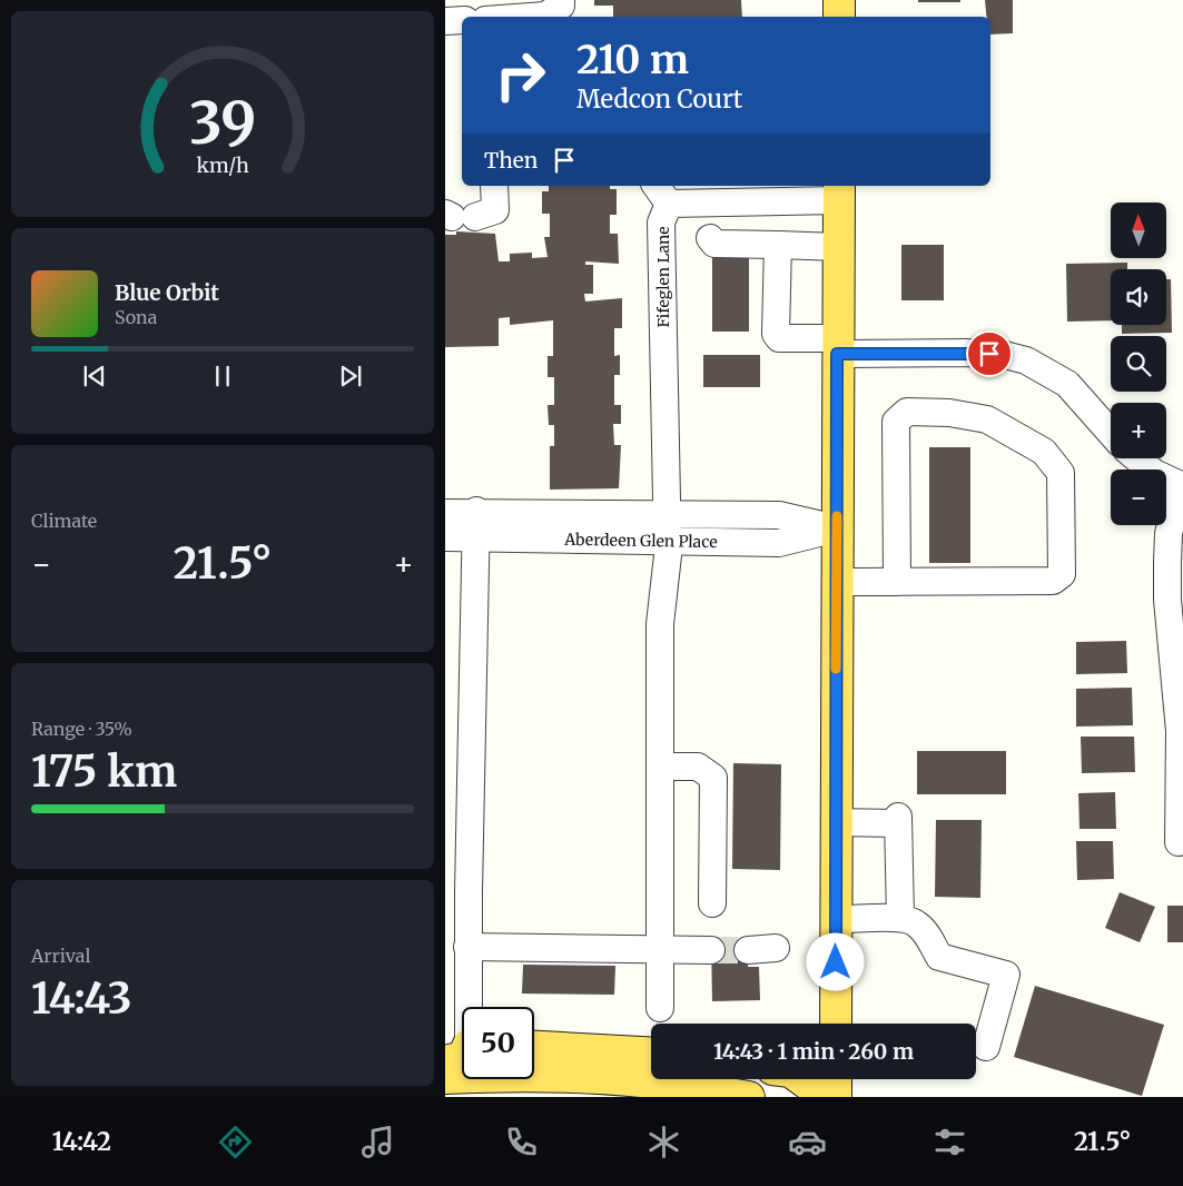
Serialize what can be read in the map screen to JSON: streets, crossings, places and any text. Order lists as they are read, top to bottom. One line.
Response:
{"streets":{"street":["Fifeglen Lane","Aberdeen Glen Place"]},"crossings":[["Fifeglen Lane","Aberdeen Glen Place"]],"north":"top","page":{"turn":["210 m","Medcon Court"],"then":"Then","map_buttons":["+","−"],"song":["Blue Orbit","Sona"],"tile":["Climate",["Range · 35%","175 km"],["Arrival","14:43"]],"heat":["−","21.5°","+"],"limit":"50","trip":"14:43 · 1 min · 260 m","tabs":["14:42","21.5°"],"gauge":["39","km/h"]}}
